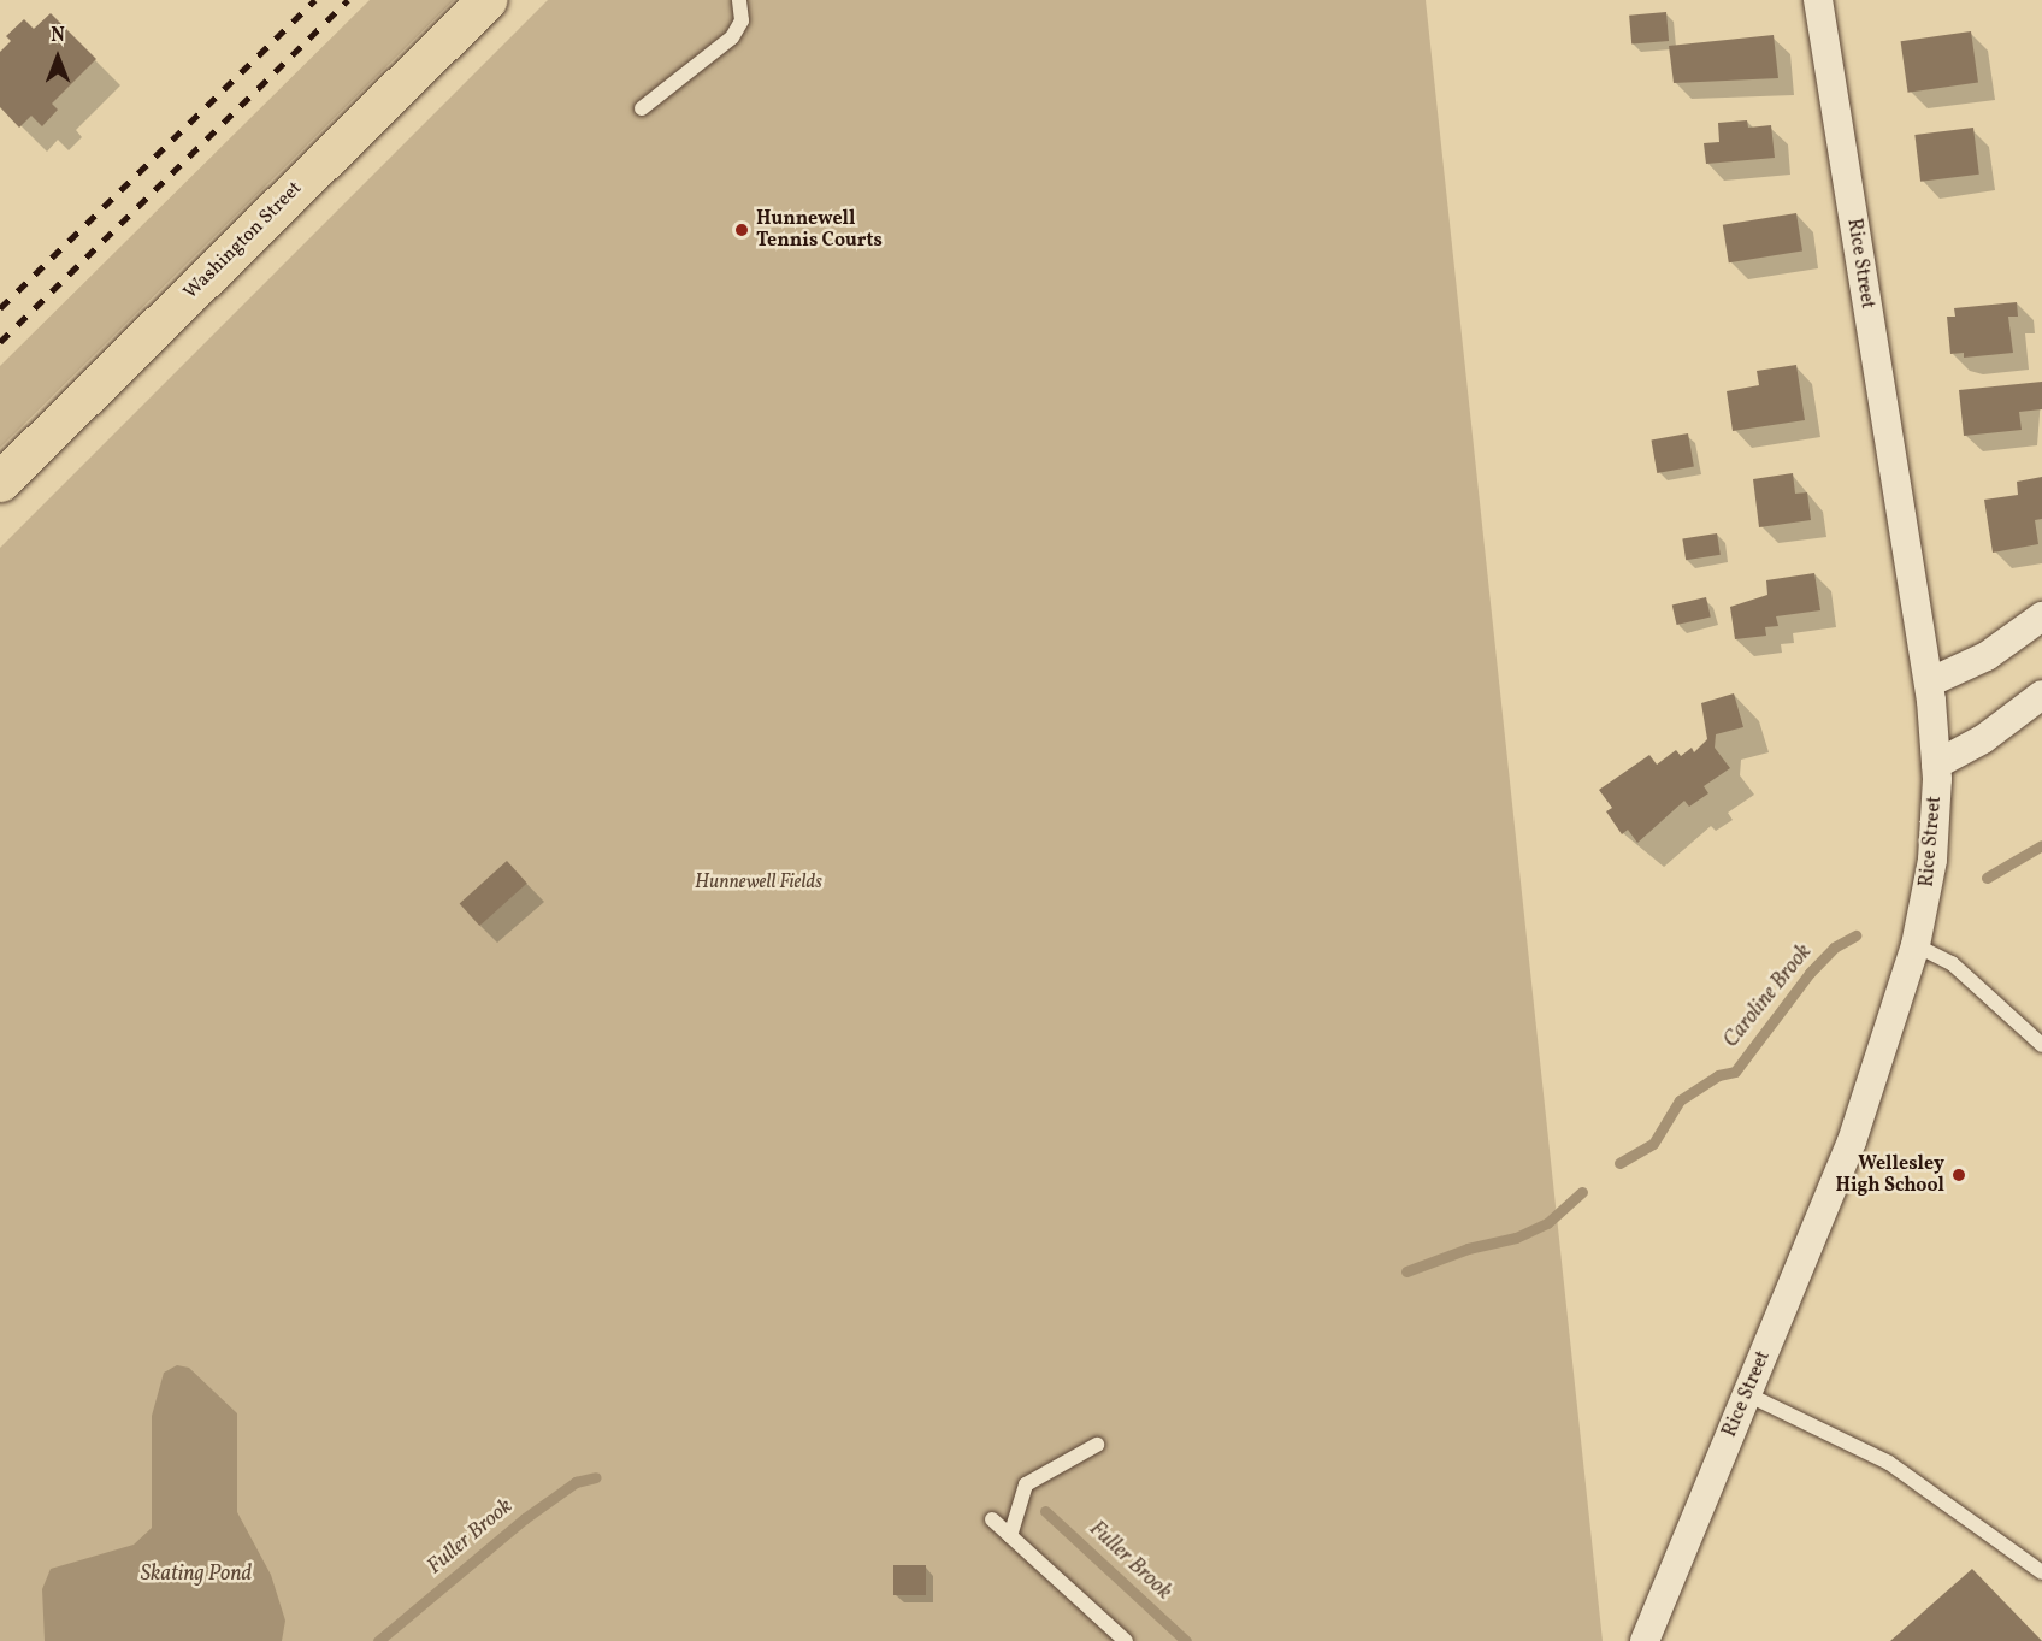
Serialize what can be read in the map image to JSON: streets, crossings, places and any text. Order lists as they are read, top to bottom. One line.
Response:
{"streets":{"main road":["Washington Street"],"street":["Rice Street"]},"water":["Caroline Brook","Fuller Brook","Skating Pond"],"parks":["Hunnewell Fields"],"places":["Hunnewell Tennis Courts","Wellesley High School"],"north":"top"}
